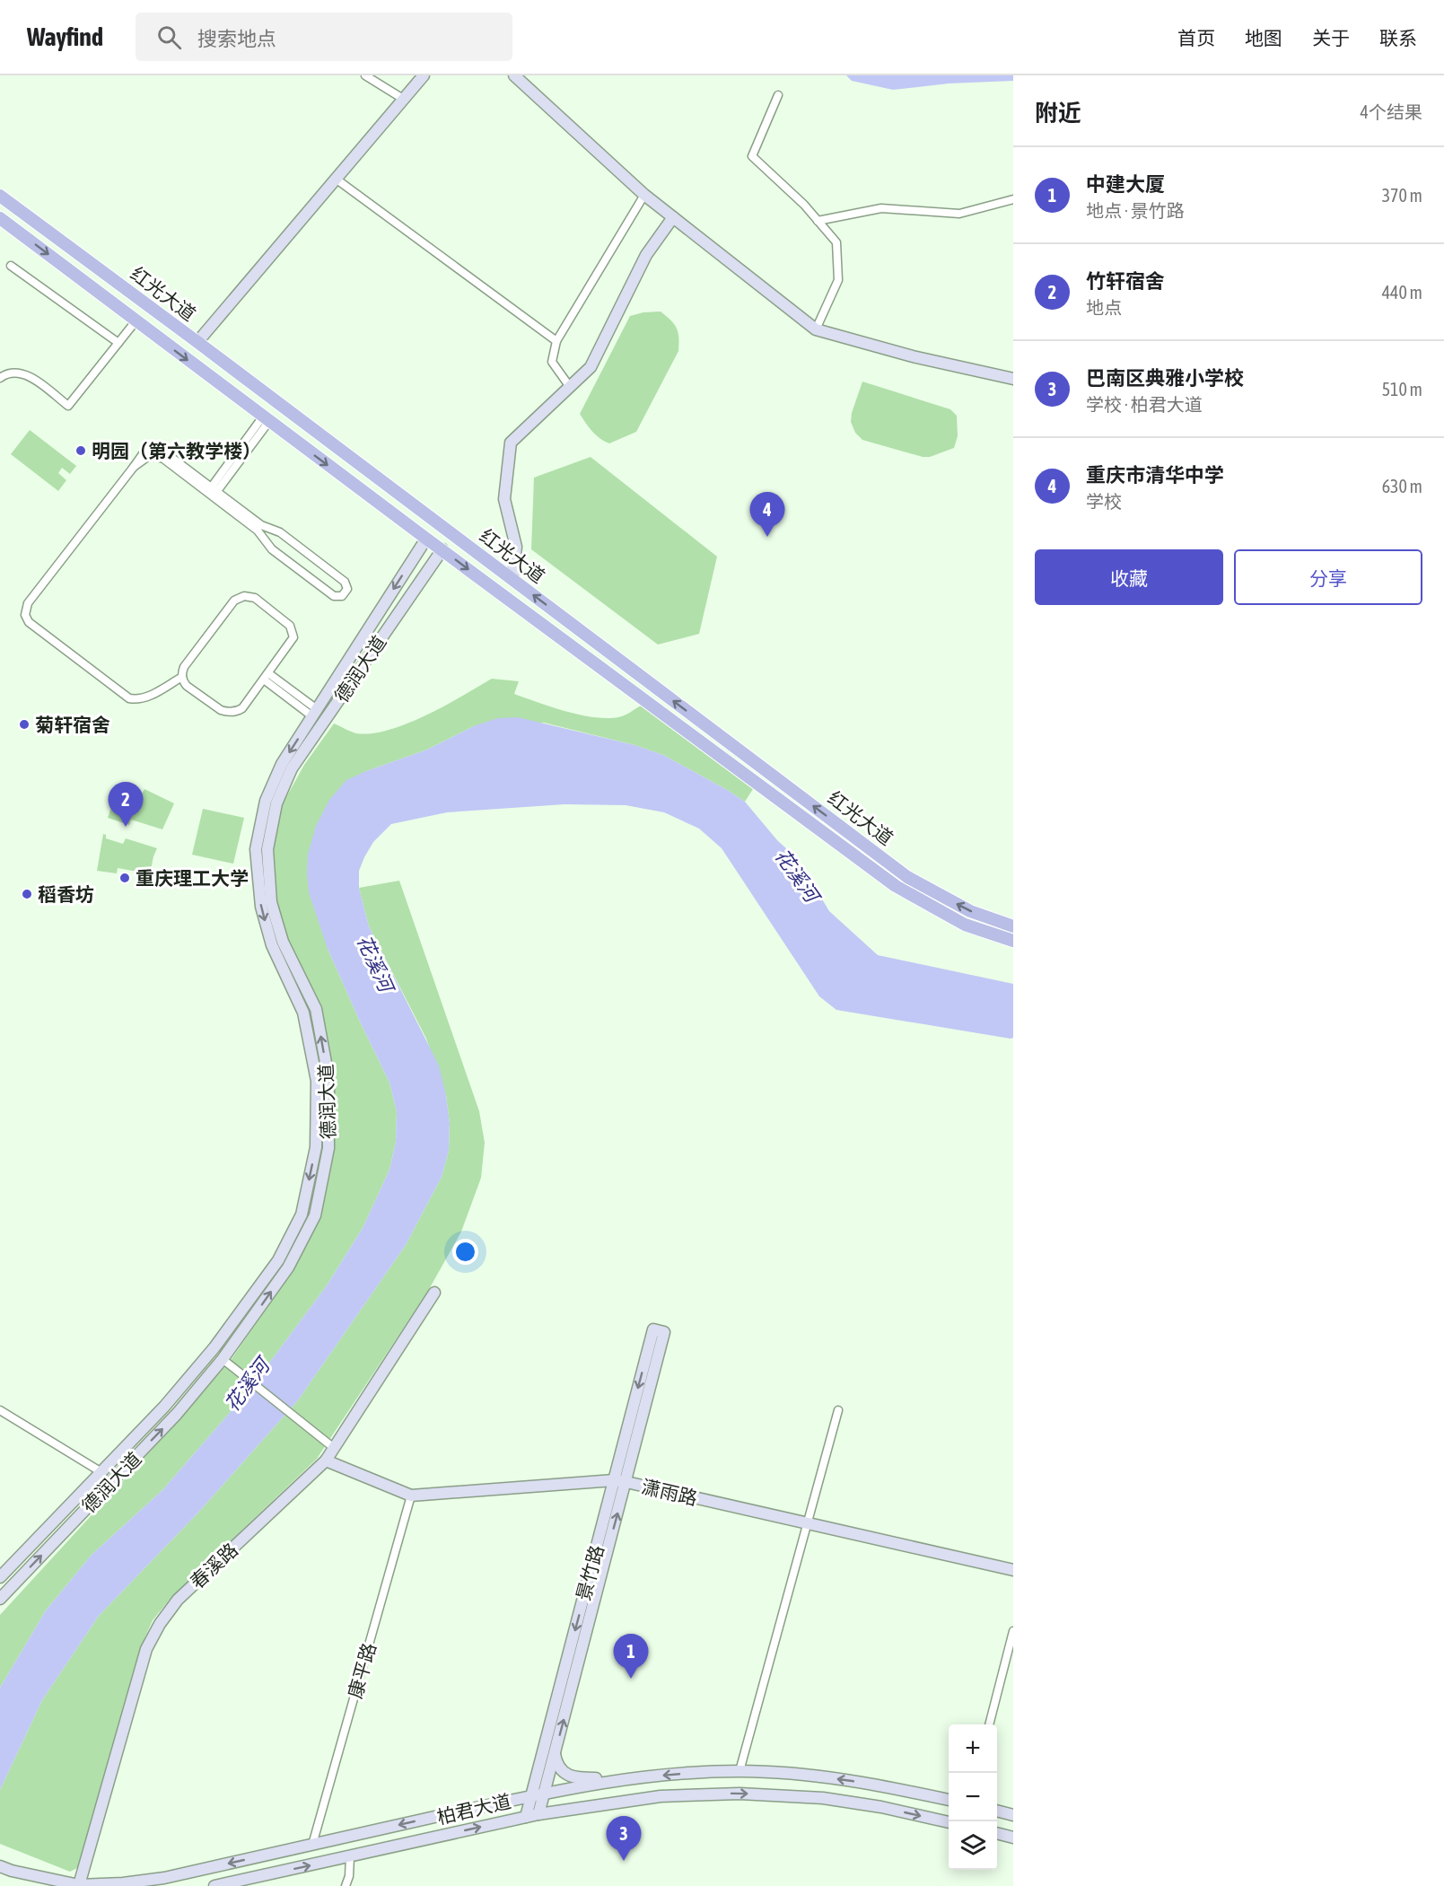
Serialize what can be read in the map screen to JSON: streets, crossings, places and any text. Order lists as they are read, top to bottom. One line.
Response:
{"streets":{"main road":["红光大道","德润大道","潇雨路","春溪路","景竹路","柏君大道"],"street":["康平路"]},"crossings":[["红光大道","德润大道"],["潇雨路","春溪路"],["潇雨路","景竹路"],["潇雨路","康平路"],["春溪路","柏君大道"],["景竹路","柏君大道"],["康平路","柏君大道"]],"water":["花溪河"],"places":["明园（第六教学楼）","菊轩宿舍","重庆理工大学","稻香坊"],"page":{"header":"Wayfind","search":"搜索地点","nav":["首页","地图","关于","联系"],"heading":["附近","4个结果"],"list":[{"mark":"1","name":"中建大厦","note":"地点 · 景竹路","value":"370 m"},{"mark":"2","name":"竹轩宿舍","note":"地点","value":"440 m"},{"mark":"3","name":"巴南区典雅小学校","note":"学校 · 柏君大道","value":"510 m"},{"mark":"4","name":"重庆市清华中学","note":"学校","value":"630 m"}],"pins":["4","2","1","3"],"buttons":["收藏","分享"],"map_buttons":["+","−"]}}
